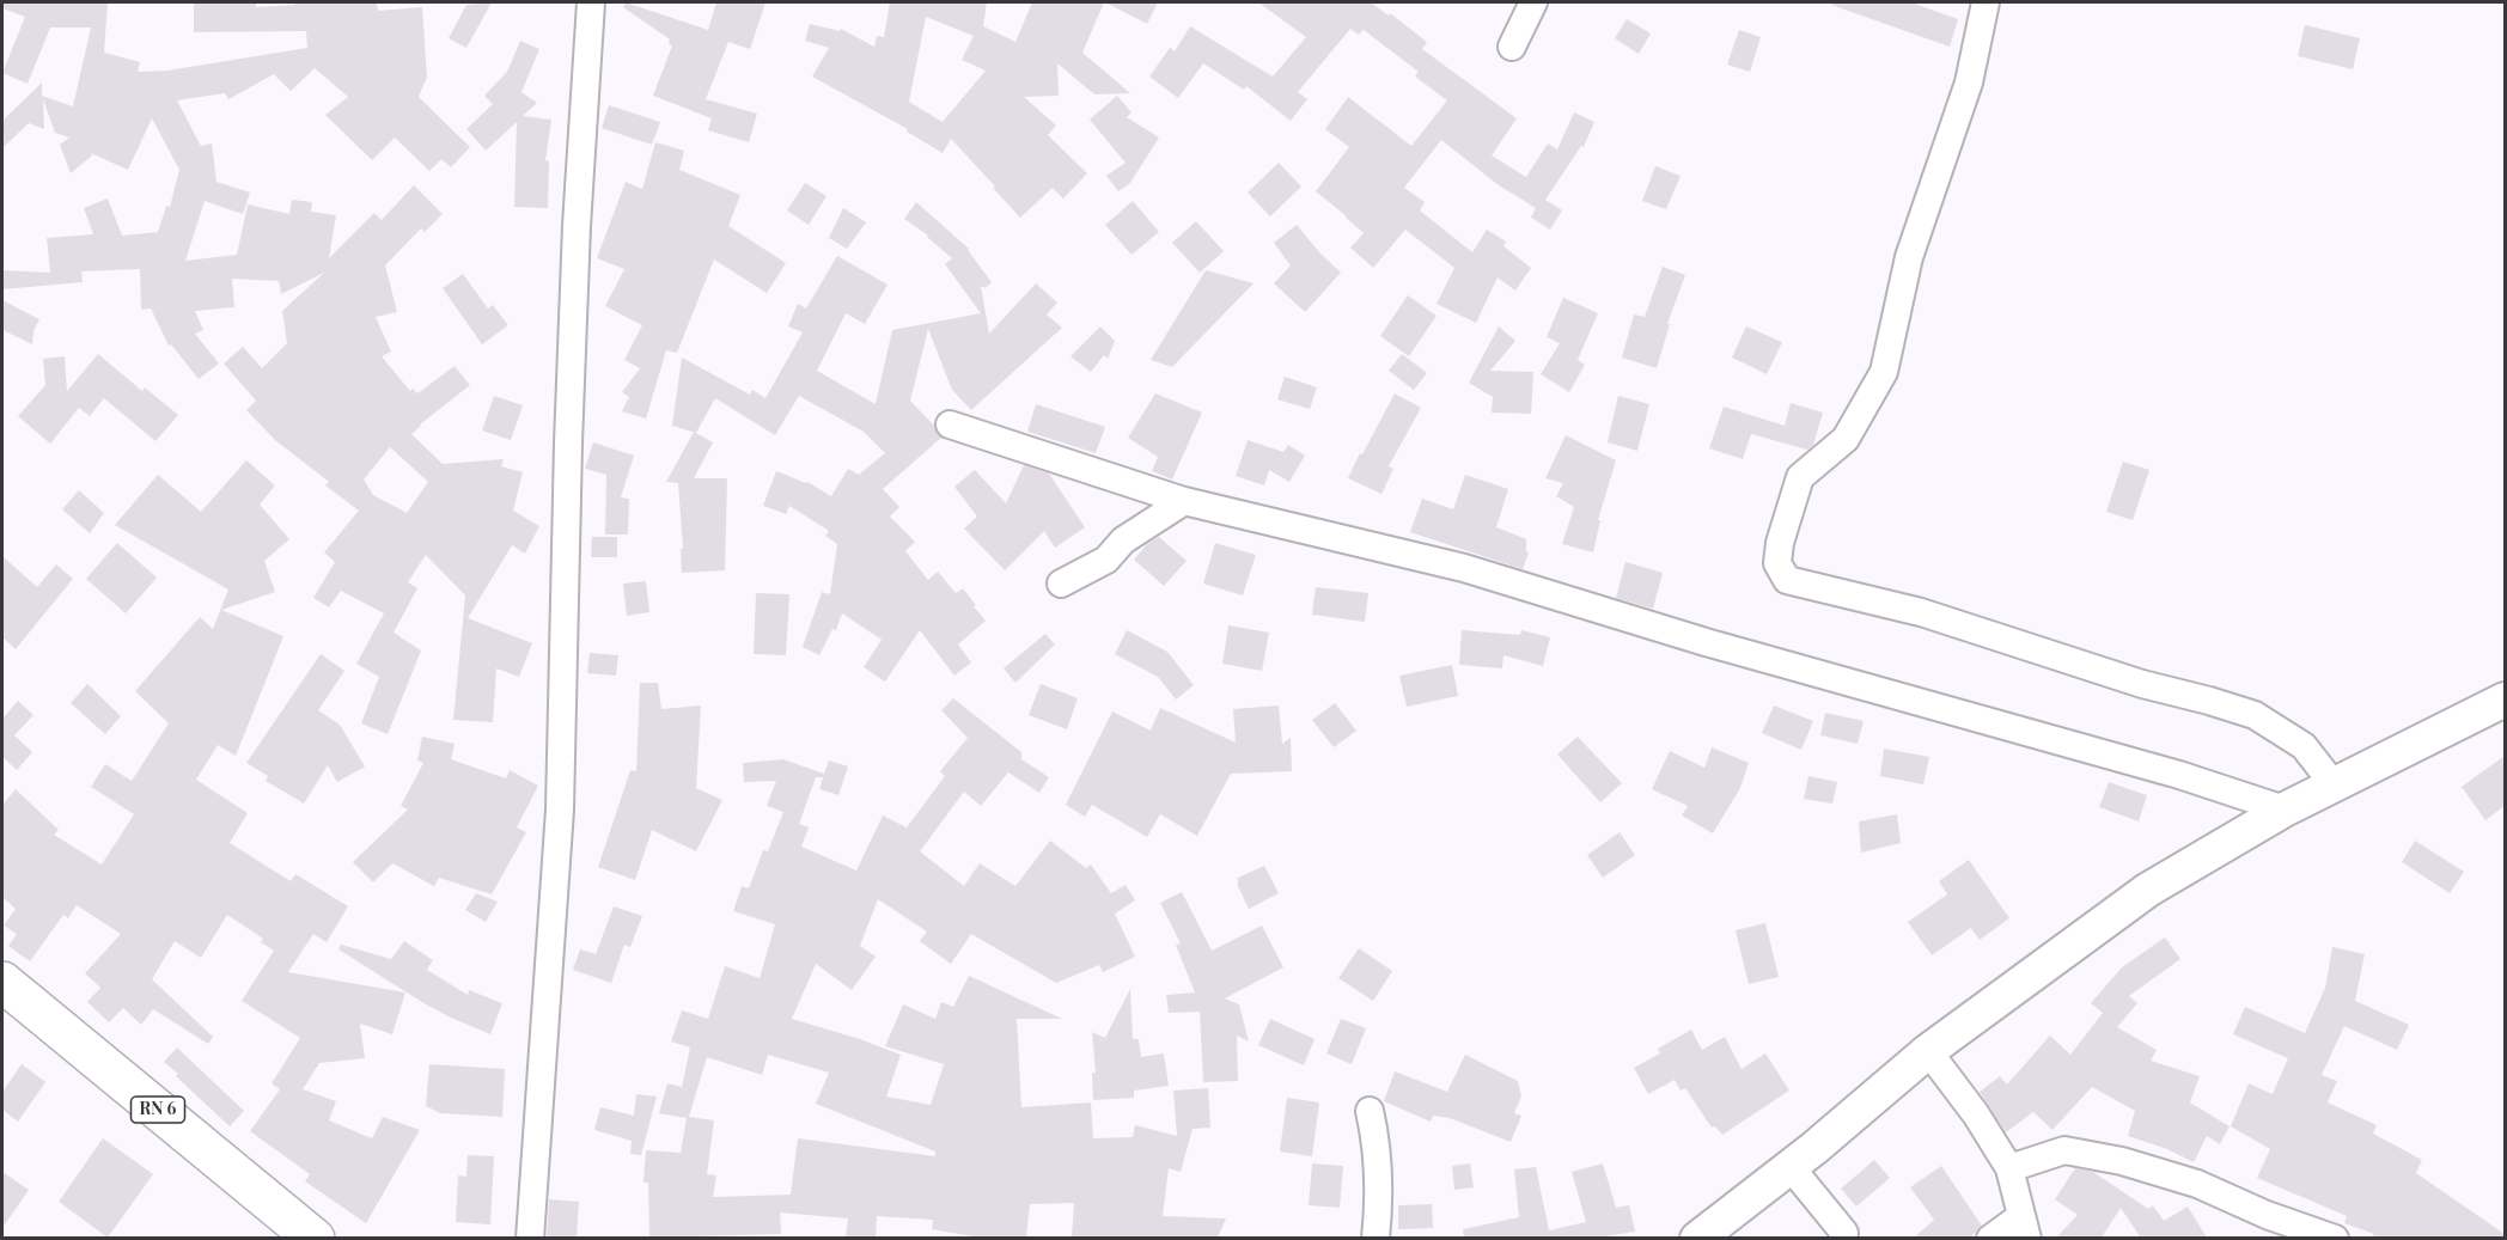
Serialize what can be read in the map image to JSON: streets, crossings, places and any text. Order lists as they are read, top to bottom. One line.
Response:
{"streets":{"main road":["RN 6"]}}
